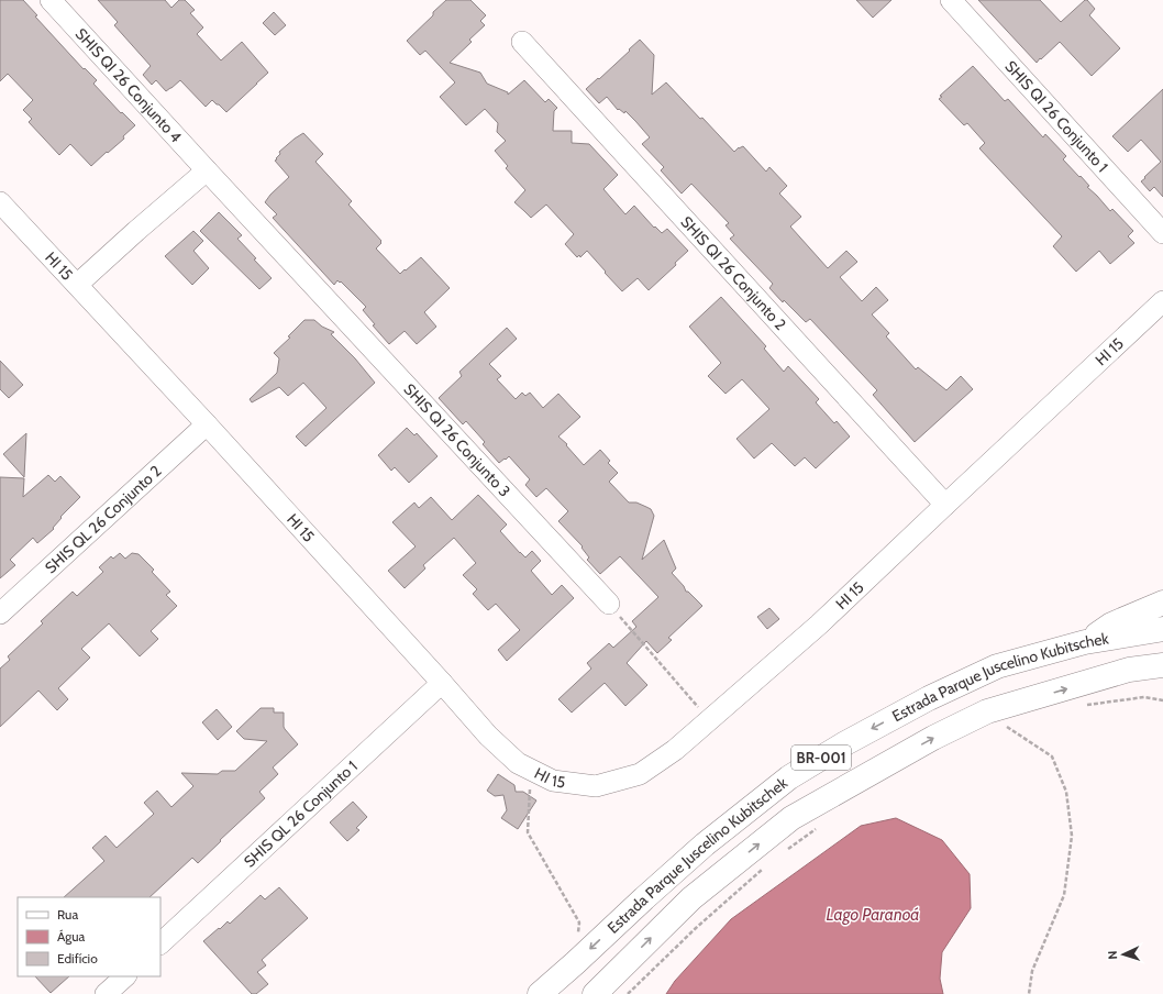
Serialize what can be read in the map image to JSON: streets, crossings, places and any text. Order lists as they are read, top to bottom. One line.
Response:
{"streets":{"highway":["Estrada Parque Juscelino Kubitschek","BR-001"],"street":["SHIS QI 26 Conjunto 4","SHIS QI 26 Conjunto 1","HI 15","SHIS QI 26 Conjunto 2","SHIS QI 26 Conjunto 3","SHIS QL 26 Conjunto 2","SHIS QL 26 Conjunto 1"]},"crossings":[["SHIS QI 26 Conjunto 4","SHIS QI 26 Conjunto 3"],["HI 15","SHIS QI 26 Conjunto 2"],["HI 15","SHIS QL 26 Conjunto 2"],["HI 15","SHIS QL 26 Conjunto 1"]],"water":["Lago Paranoá"],"legend":["Rua","Água","Edifício"],"north":"left"}
